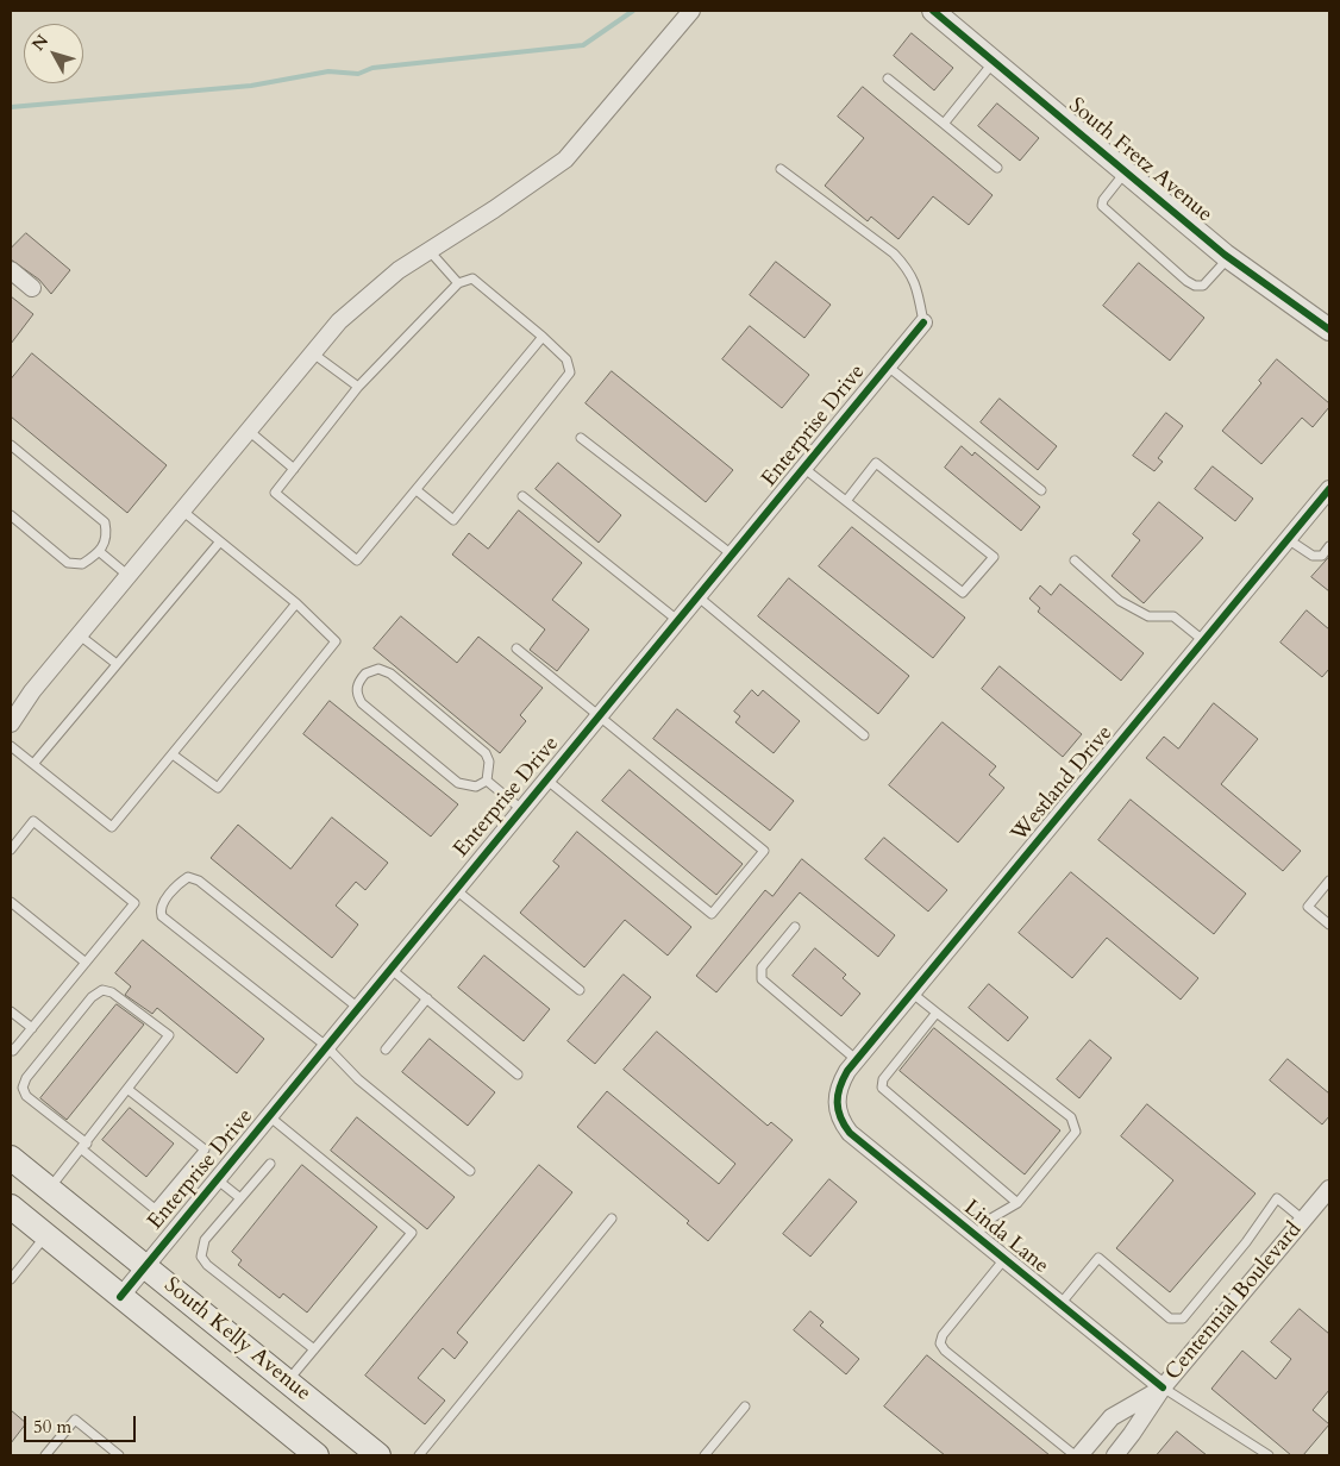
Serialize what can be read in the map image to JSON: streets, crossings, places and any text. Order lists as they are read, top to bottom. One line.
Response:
{"streets":{"main road":["South Kelly Avenue"],"street":["South Fretz Avenue","Enterprise Drive","Westland Drive","Linda Lane","Centennial Boulevard"]},"crossings":[["Enterprise Drive","South Kelly Avenue"],["Westland Drive","Linda Lane"],["Linda Lane","Centennial Boulevard"]],"scale_bar":"50 m","north":"top left"}
